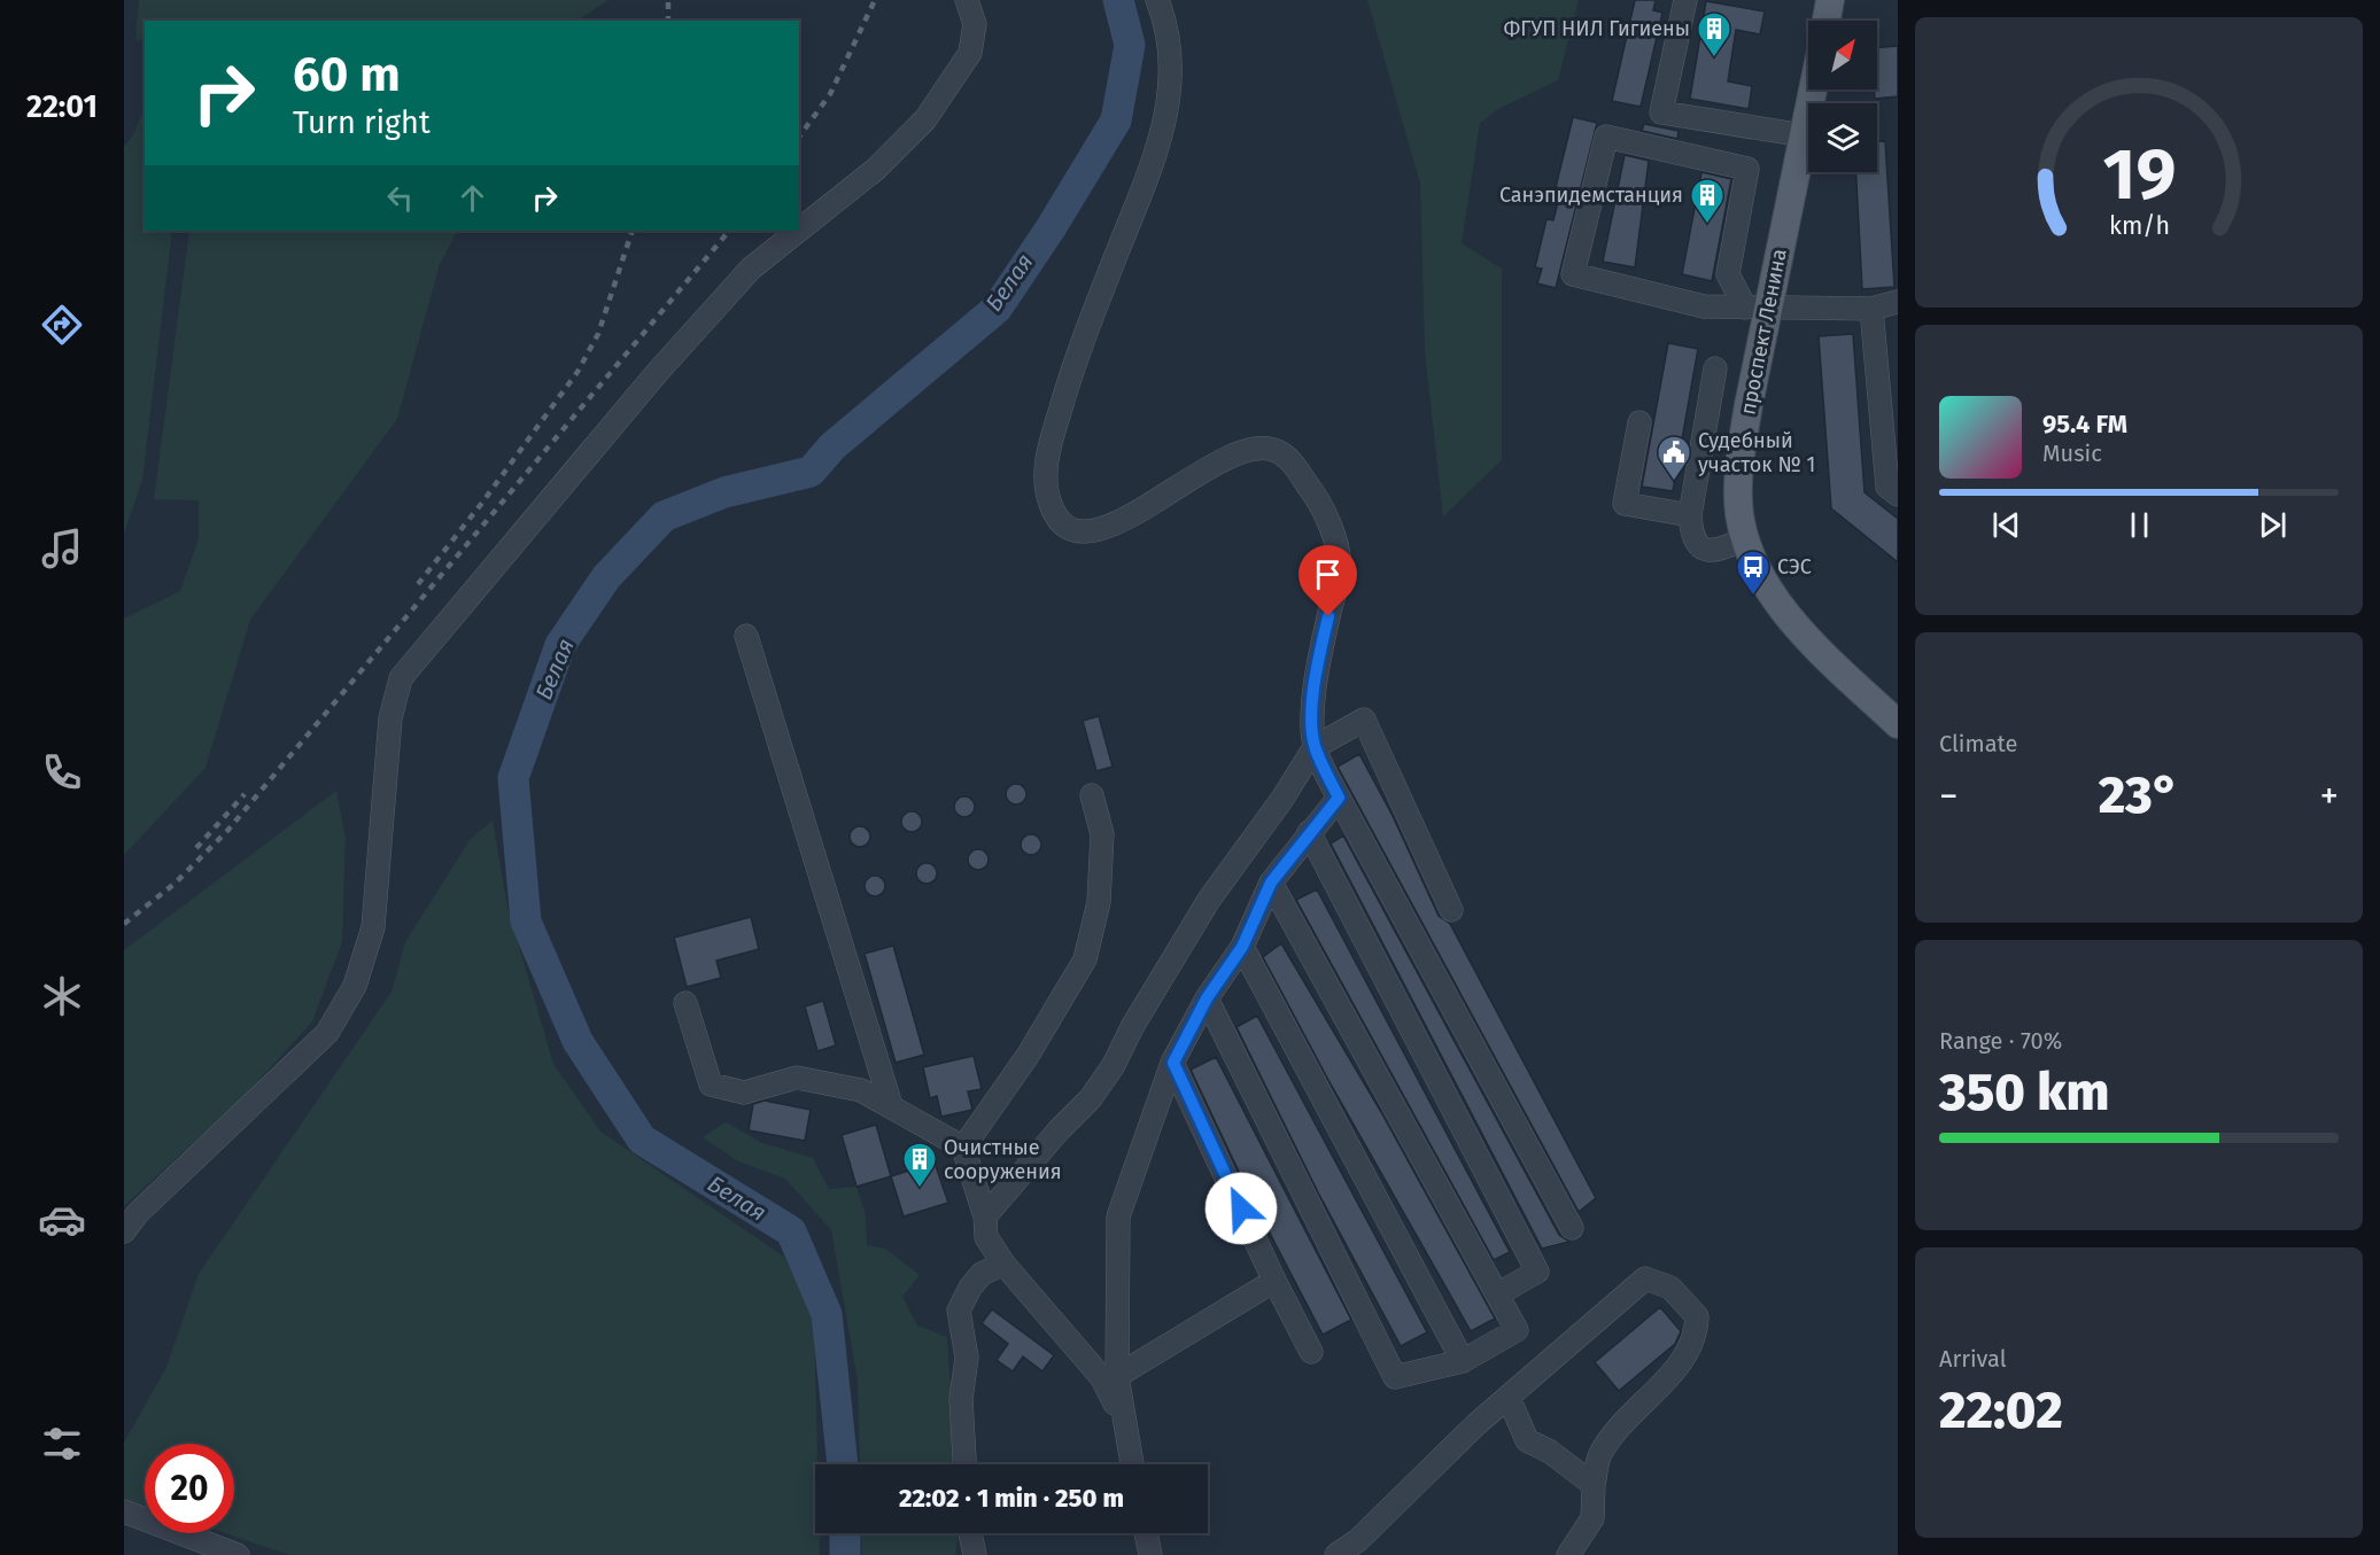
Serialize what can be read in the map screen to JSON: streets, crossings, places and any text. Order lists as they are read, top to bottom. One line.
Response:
{"streets":{"main road":["проспект Ленина"]},"water":["Белая"],"places":{"building":["ФГУП НИЛ Гигиены","Санэпидемстанция","Очистные сооружения"],"public building":["Судебный участок № 1"],"bus stop":["СЭС"]},"north":"top right","page":{"tabs":"22:01","turn":["60 m","Turn right"],"song":["95.4 FM","Music"],"tile":["Climate",["Range · 70%","350 km"],["Arrival","22:02"]],"heat":["−","23°","+"],"limit":"20","trip":"22:02 · 1 min · 250 m","gauge":["19","km/h"]}}
